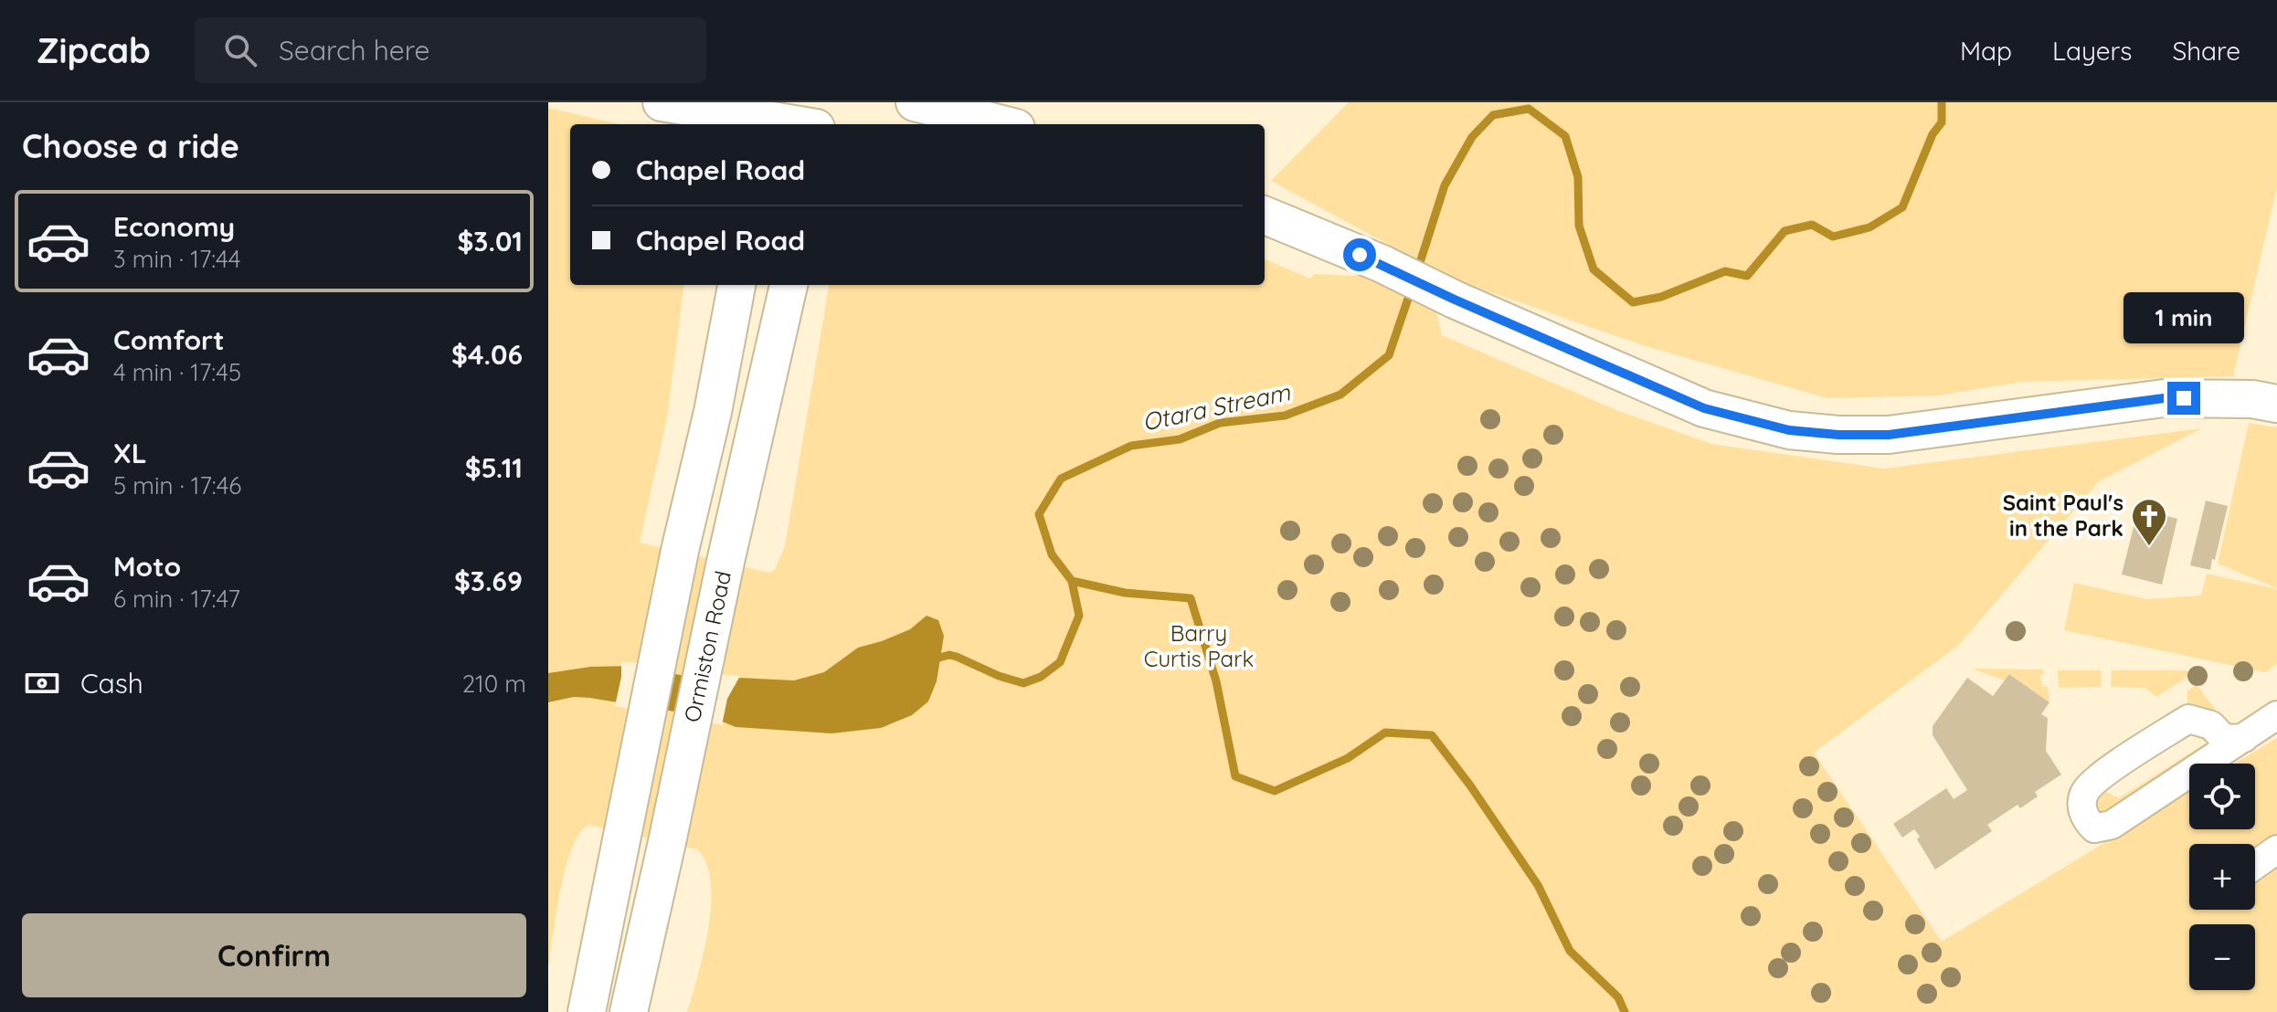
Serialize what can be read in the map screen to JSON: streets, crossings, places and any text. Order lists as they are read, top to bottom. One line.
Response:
{"streets":{"main road":["Ormiston Road"]},"water":["Otara Stream"],"parks":["Barry Curtis Park"],"places":{"church":["Saint Paul's in the Park"]},"page":{"header":"Zipcab","search":"Search here","nav":["Map","Layers","Share"],"heading":"Choose a ride","banner":["Chapel Road","Chapel Road"],"list":[{"name":"Economy","note":"3 min · 17:44","value":"$3.01"},{"name":"Comfort","note":"4 min · 17:45","value":"$4.06"},{"name":"XL","note":"5 min · 17:46","value":"$5.11"},{"name":"Moto","note":"6 min · 17:47","value":"$3.69"}],"bubble":"1 min","pay":["Cash","210 m"],"map_buttons":["+","−"],"buttons":"Confirm"}}
